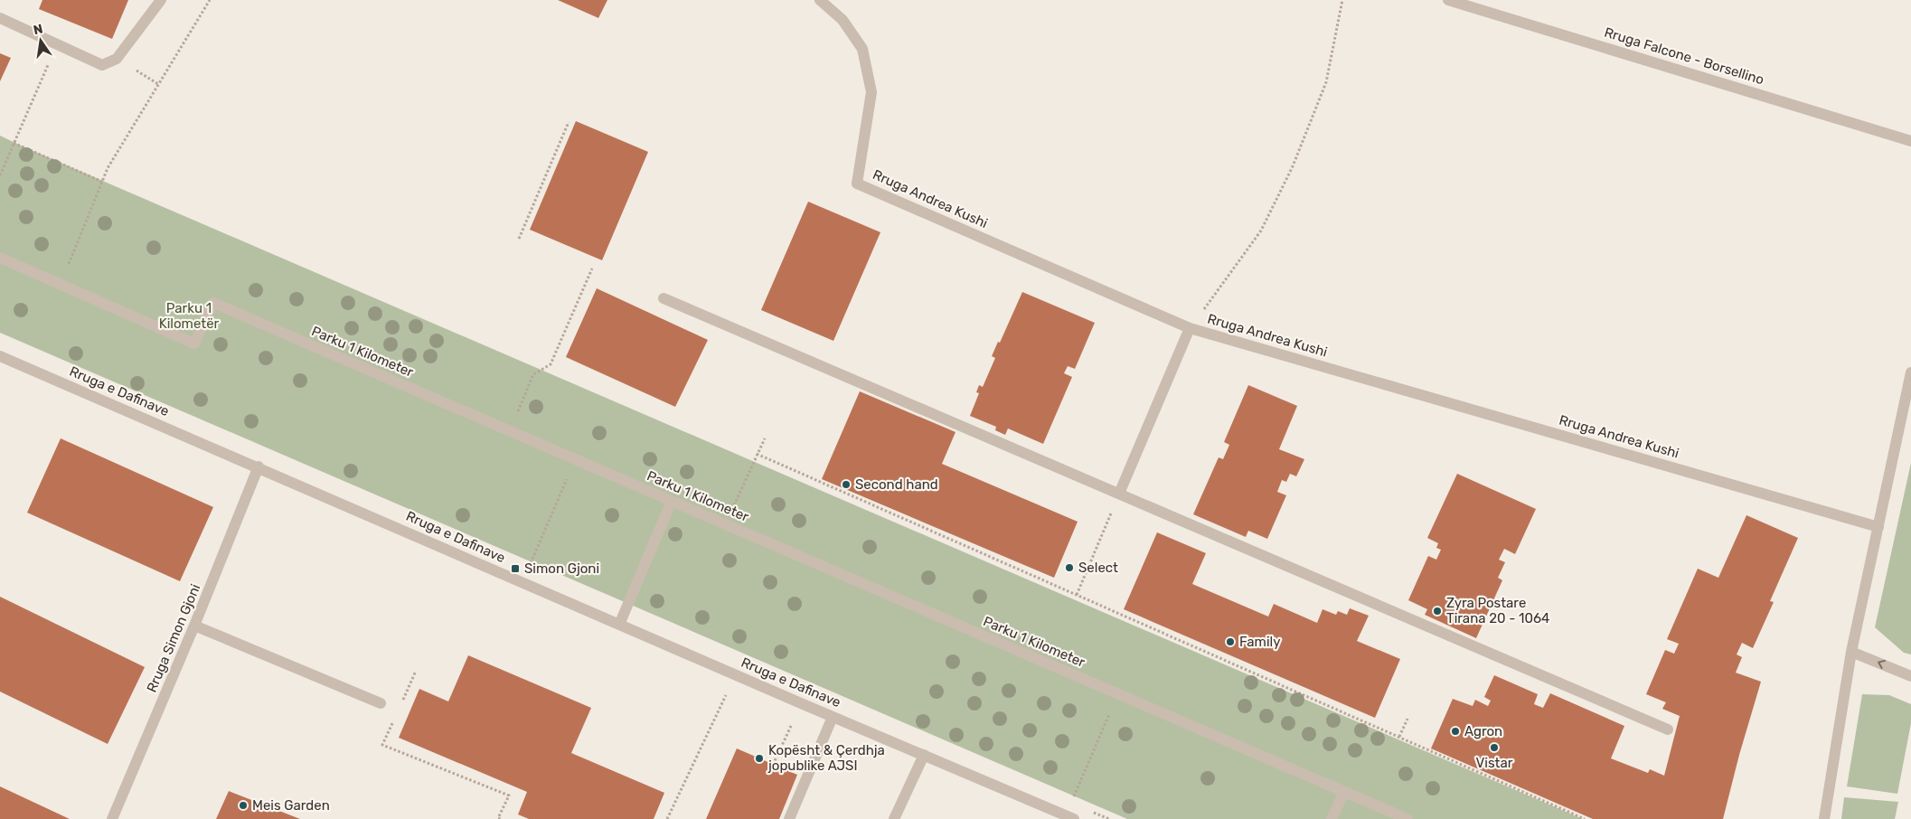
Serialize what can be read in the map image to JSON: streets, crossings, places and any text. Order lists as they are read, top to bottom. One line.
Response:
{"streets":{"street":["Rruga Falcone - Borsellino","Rruga Andrea Kushi","Parku 1 Kilometer","Rruga e Dafinave","Rruga Simon Gjoni"]},"crossings":[["Rruga e Dafinave","Rruga Simon Gjoni"]],"parks":["Parku 1 Kilometër"],"places":{"other":["Second hand","Select","Zyra Postare Tirana 20 - 1064","Family","Agron","Vistar","Kopësht & Çerdhja jopublike AJSI","Meis Garden"],"transit":["Simon Gjoni"]},"north":"top"}
